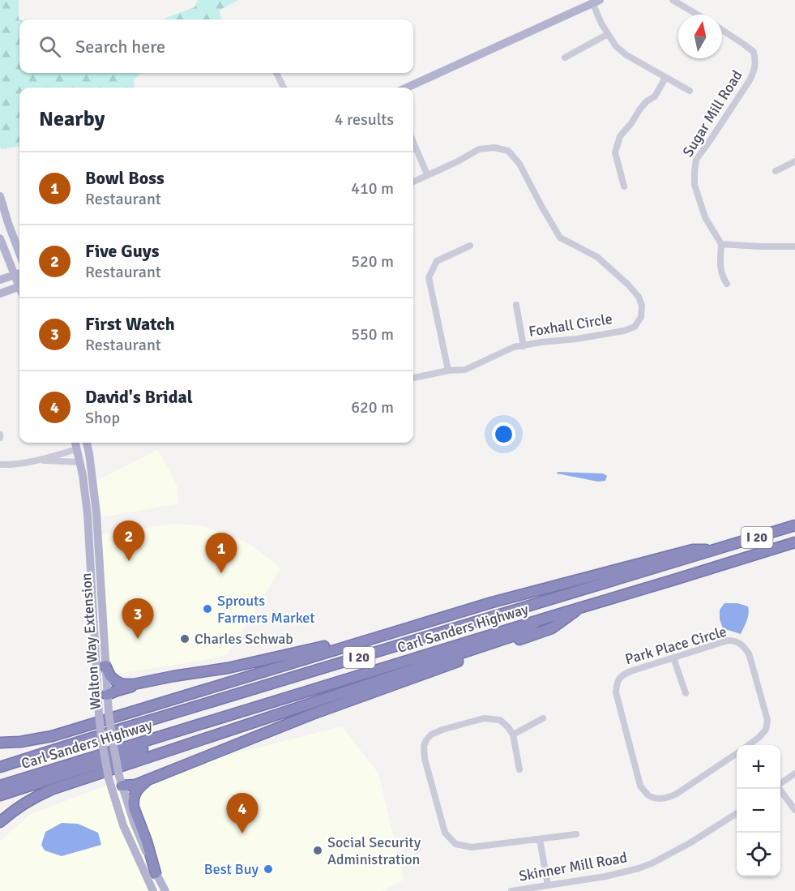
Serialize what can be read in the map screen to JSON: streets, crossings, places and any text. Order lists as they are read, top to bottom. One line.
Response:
{"streets":{"highway":["I 20","Carl Sanders Highway"],"main road":["Walton Way Extension"],"street":["Sugar Mill Road","Foxhall Circle","Park Place Circle","Skinner Mill Road"]},"places":["Sprouts Farmers Market","Charles Schwab","Social Security Administration","Best Buy"],"north":"top","page":{"search":"Search here","heading":["Nearby","4 results"],"list":[{"mark":"1","name":"Bowl Boss","note":"Restaurant","value":"410 m"},{"mark":"2","name":"Five Guys","note":"Restaurant","value":"520 m"},{"mark":"3","name":"First Watch","note":"Restaurant","value":"550 m"},{"mark":"4","name":"David's Bridal","note":"Shop","value":"620 m"}],"pins":["2","1","3","4"],"map_buttons":["+","−"]}}
